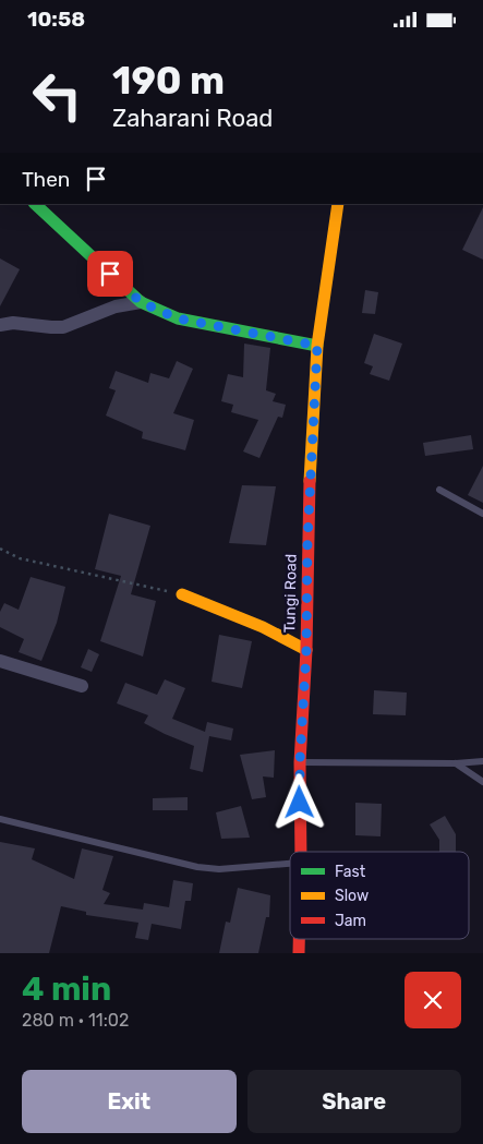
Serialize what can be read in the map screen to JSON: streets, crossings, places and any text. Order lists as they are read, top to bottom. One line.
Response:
{"streets":{"main road":["Tungi Road"]},"legend":["Fast","Slow","Jam"],"page":{"status":"10:58","turn":["190 m","Zaharani Road"],"then":"Then","heading":["4 min","280 m · 11:02"],"buttons":["Exit","Share"]}}
